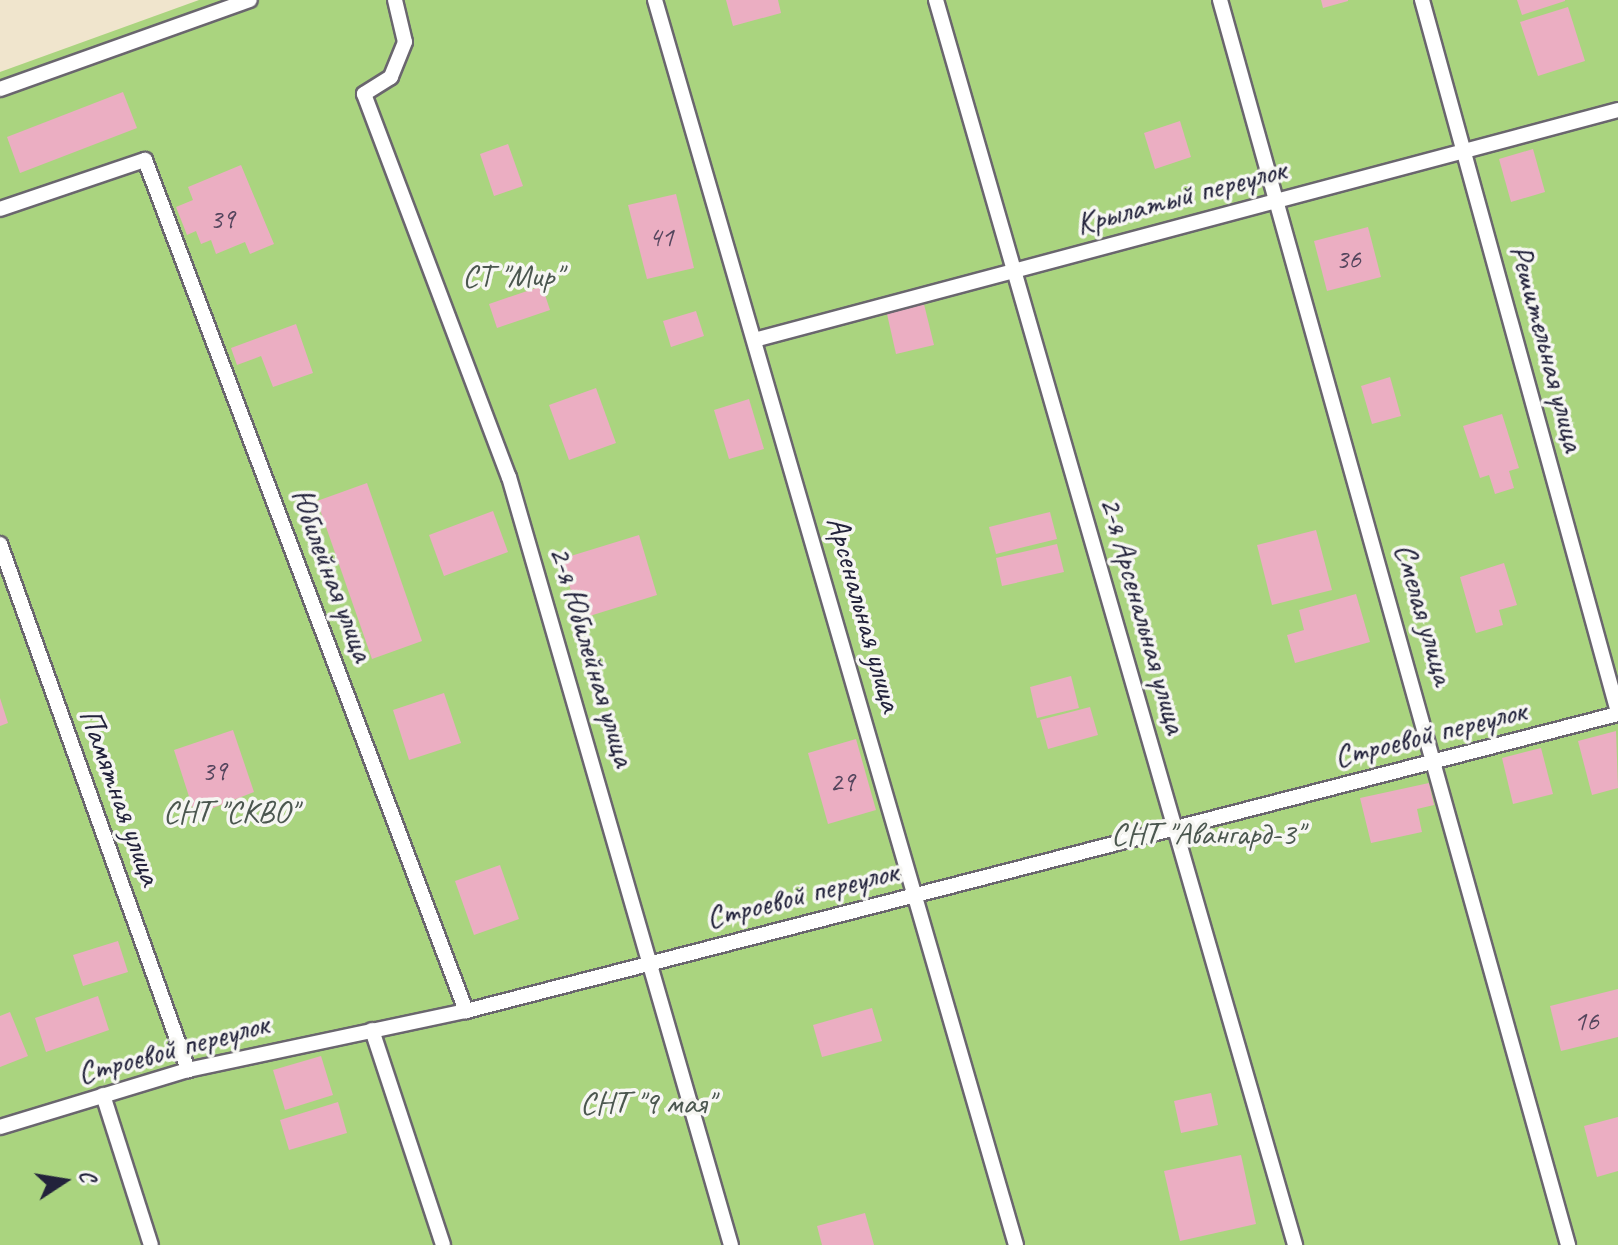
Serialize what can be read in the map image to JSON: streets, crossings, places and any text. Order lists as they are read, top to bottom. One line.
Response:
{"streets":{"lane":["Крылатый переулок","Решительная улица","Юбилейная улица","Арсенальная улица","Смелая улица","2-я Арсенальная улица","2-я Юбилейная улица","Строевой переулок","Памятная улица"]},"crossings":[["Крылатый переулок","Решительная улица"],["Крылатый переулок","Арсенальная улица"],["Крылатый переулок","Смелая улица"],["Крылатый переулок","2-я Арсенальная улица"],["Решительная улица","Строевой переулок"],["Юбилейная улица","Строевой переулок"],["Арсенальная улица","Строевой переулок"],["Смелая улица","Строевой переулок"],["2-я Арсенальная улица","Строевой переулок"],["2-я Юбилейная улица","Строевой переулок"],["Строевой переулок","Памятная улица"]],"parks":["СТ \"Мир\"","СНТ \"СКВО\"","СНТ \"Авангард-3\"","СНТ \"9 мая\""],"house_numbers":["39","41","36","39","29","16"],"north":"right"}
